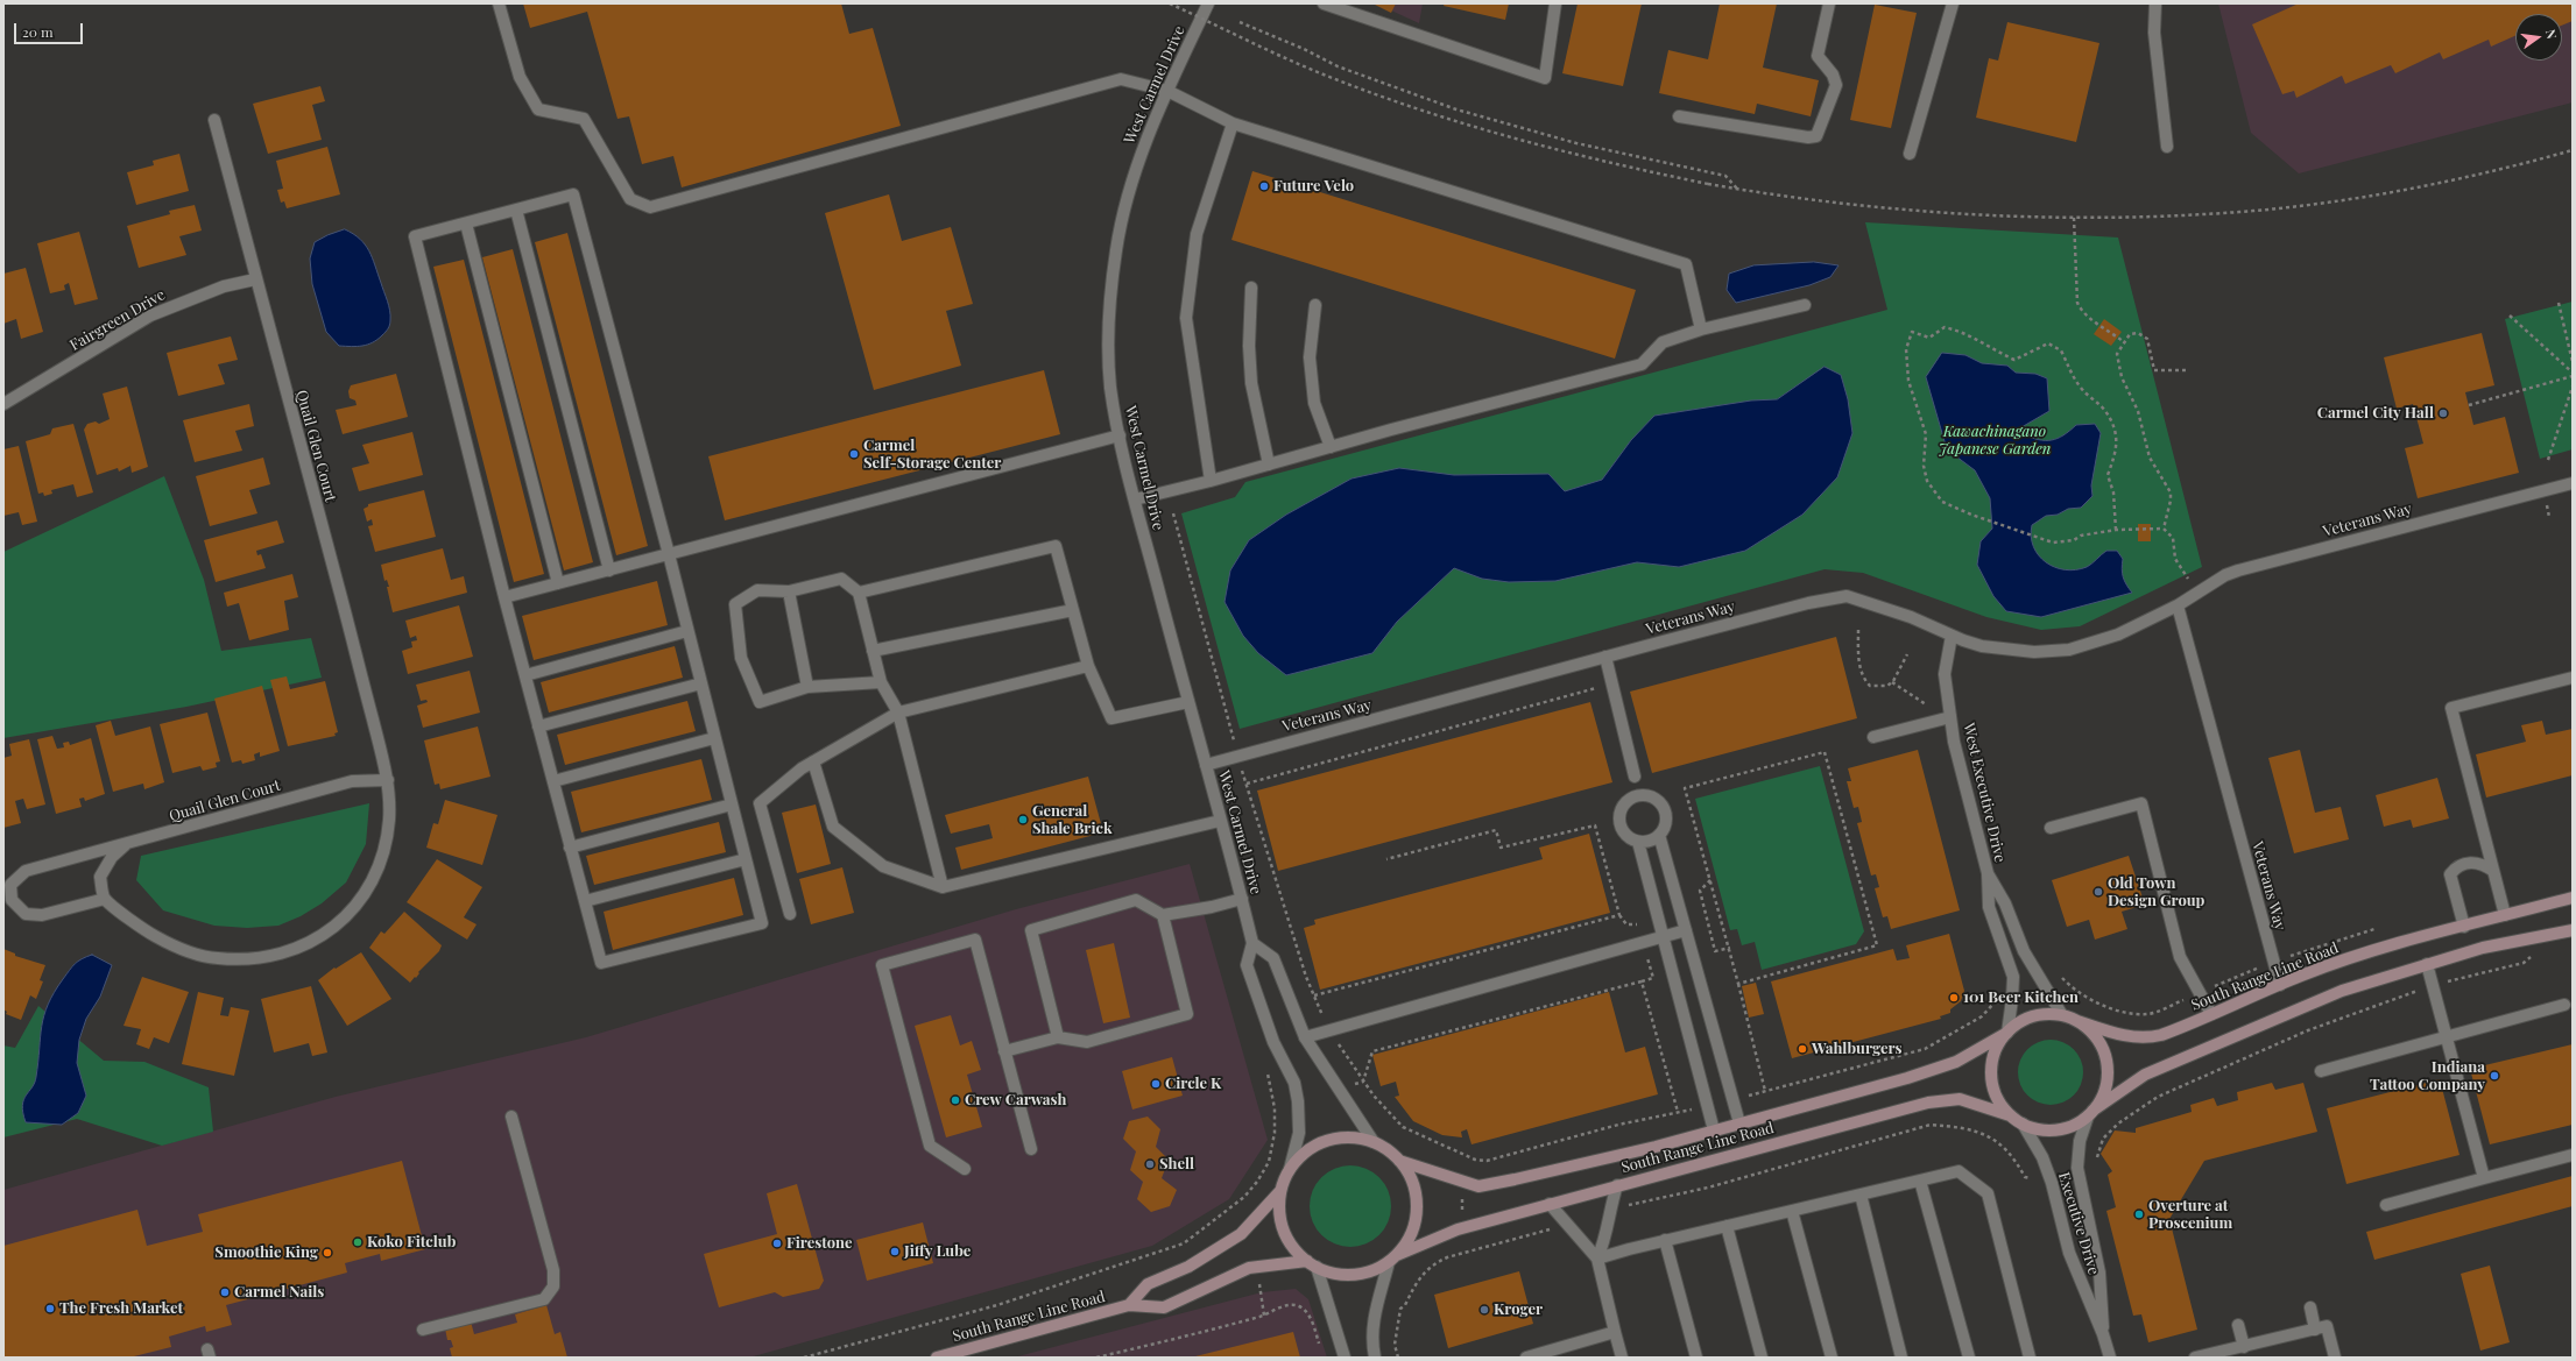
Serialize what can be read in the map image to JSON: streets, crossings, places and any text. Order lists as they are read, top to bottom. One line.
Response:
{"streets":{"main road":["South Range Line Road"],"street":["West Carmel Drive","Fairgreen Drive","Quail Glen Court","Veterans Way","West Executive Drive","Executive Drive"]},"crossings":[["West Carmel Drive","Veterans Way"],["West Carmel Drive","South Range Line Road"],["Fairgreen Drive","Quail Glen Court"],["Veterans Way","West Executive Drive"],["Veterans Way","South Range Line Road"],["West Executive Drive","South Range Line Road"],["West Executive Drive","Executive Drive"],["South Range Line Road","Executive Drive"]],"parks":["Kawachinagano Japanese Garden"],"places":["Future Velo","Carmel City Hall","Carmel Self-Storage Center","General Shale Brick","Old Town Design Group","101 Beer Kitchen","Wahlburgers","Indiana Tattoo Company","Circle K","Crew Carwash","Shell","Overture at Proscenium","Koko Fitclub","Firestone","Jiffy Lube","Smoothie King","Carmel Nails","The Fresh Market","Kroger"],"scale_bar":"20 m","north":"right"}
